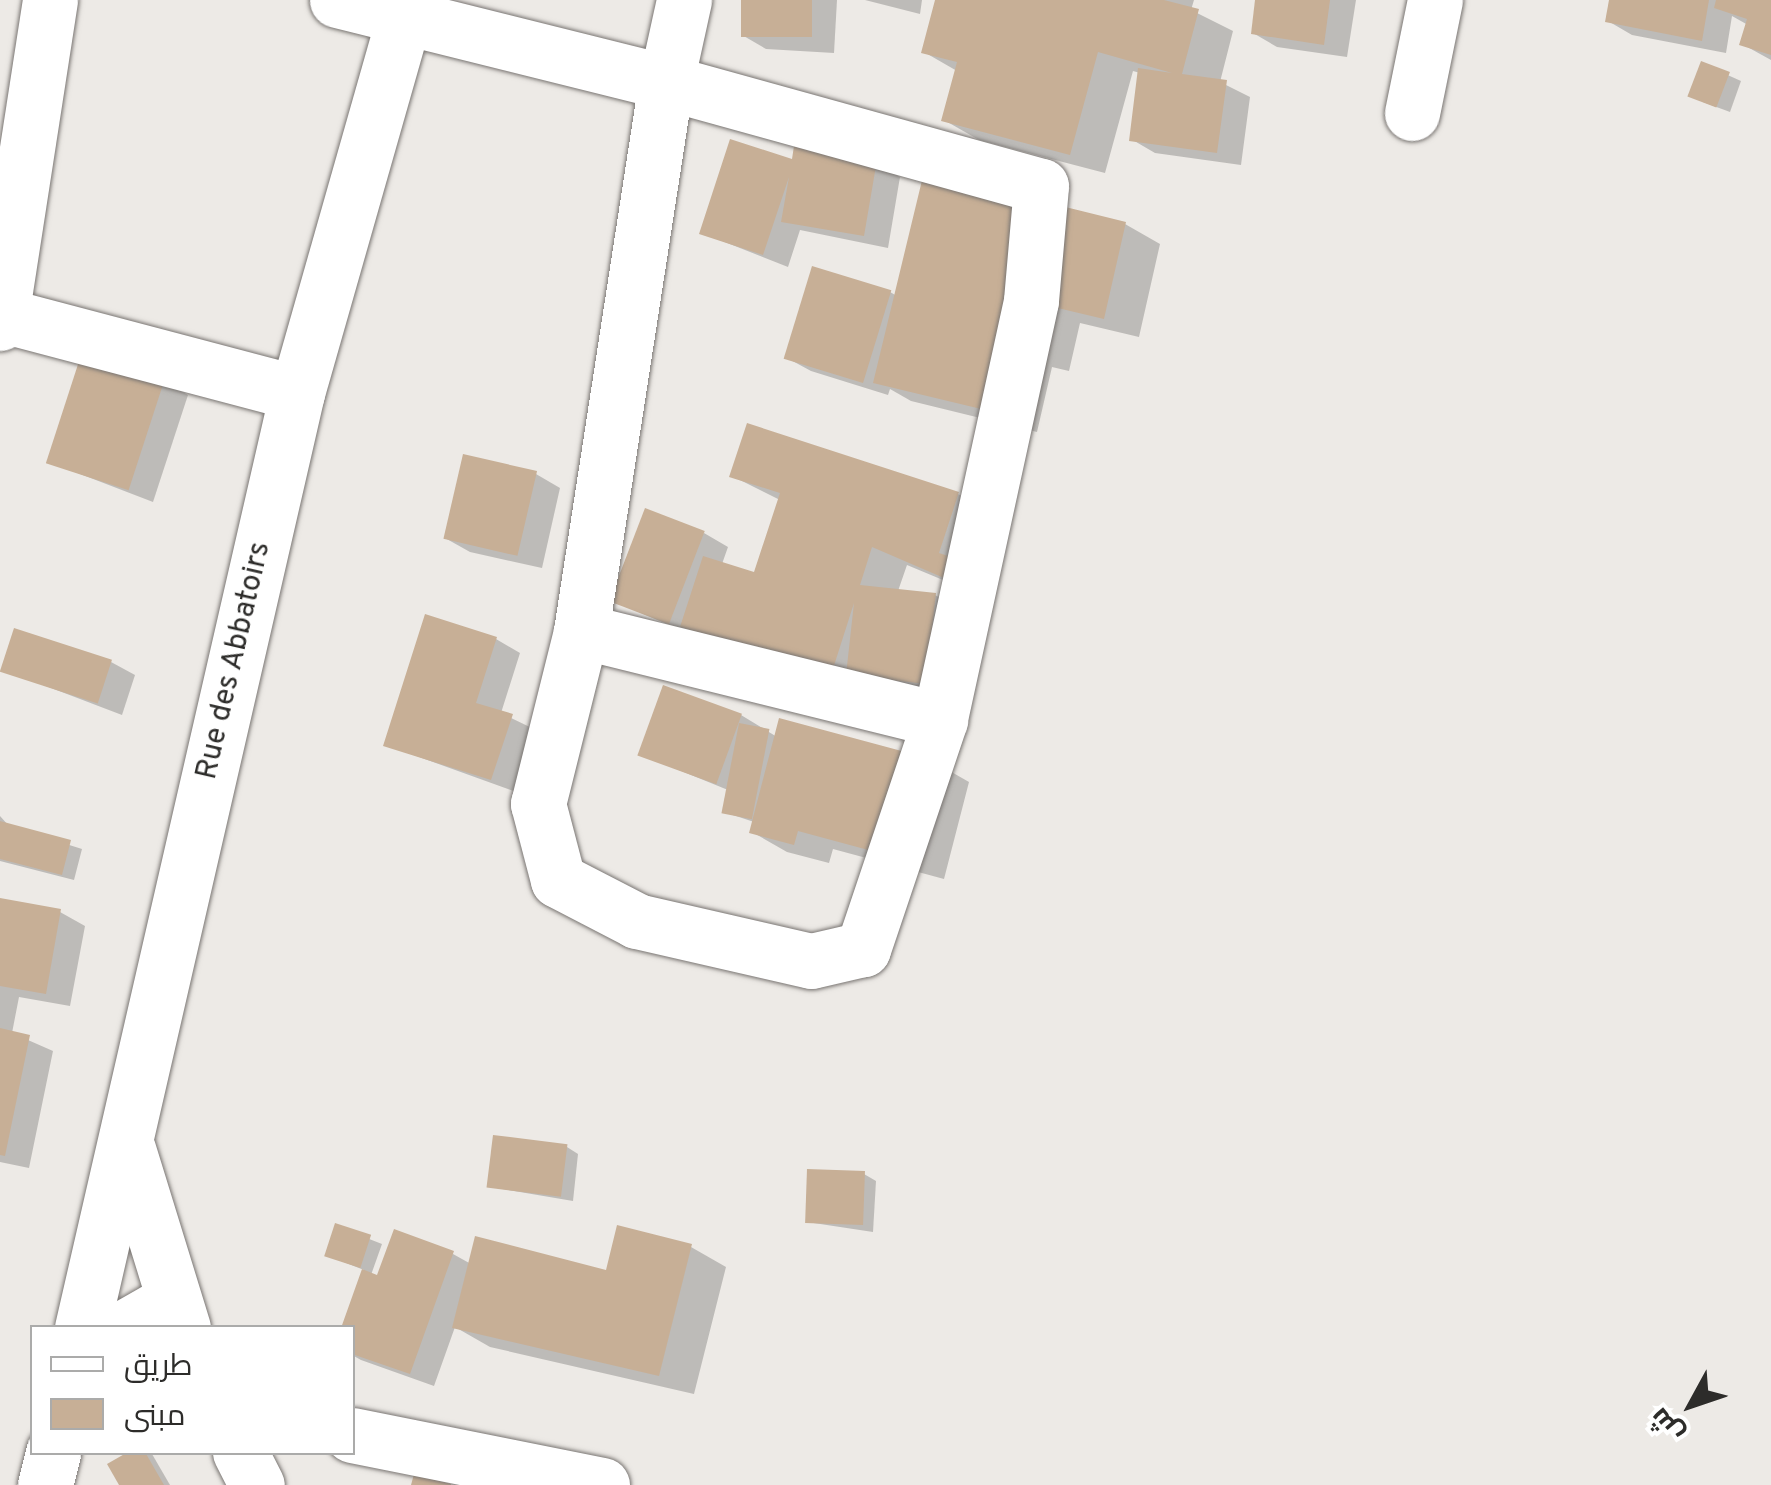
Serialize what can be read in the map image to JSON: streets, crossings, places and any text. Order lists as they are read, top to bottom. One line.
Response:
{"streets":{"street":["Rue des Abbatoirs"]},"legend":["طريق","مبنى"],"north":"bottom left"}
